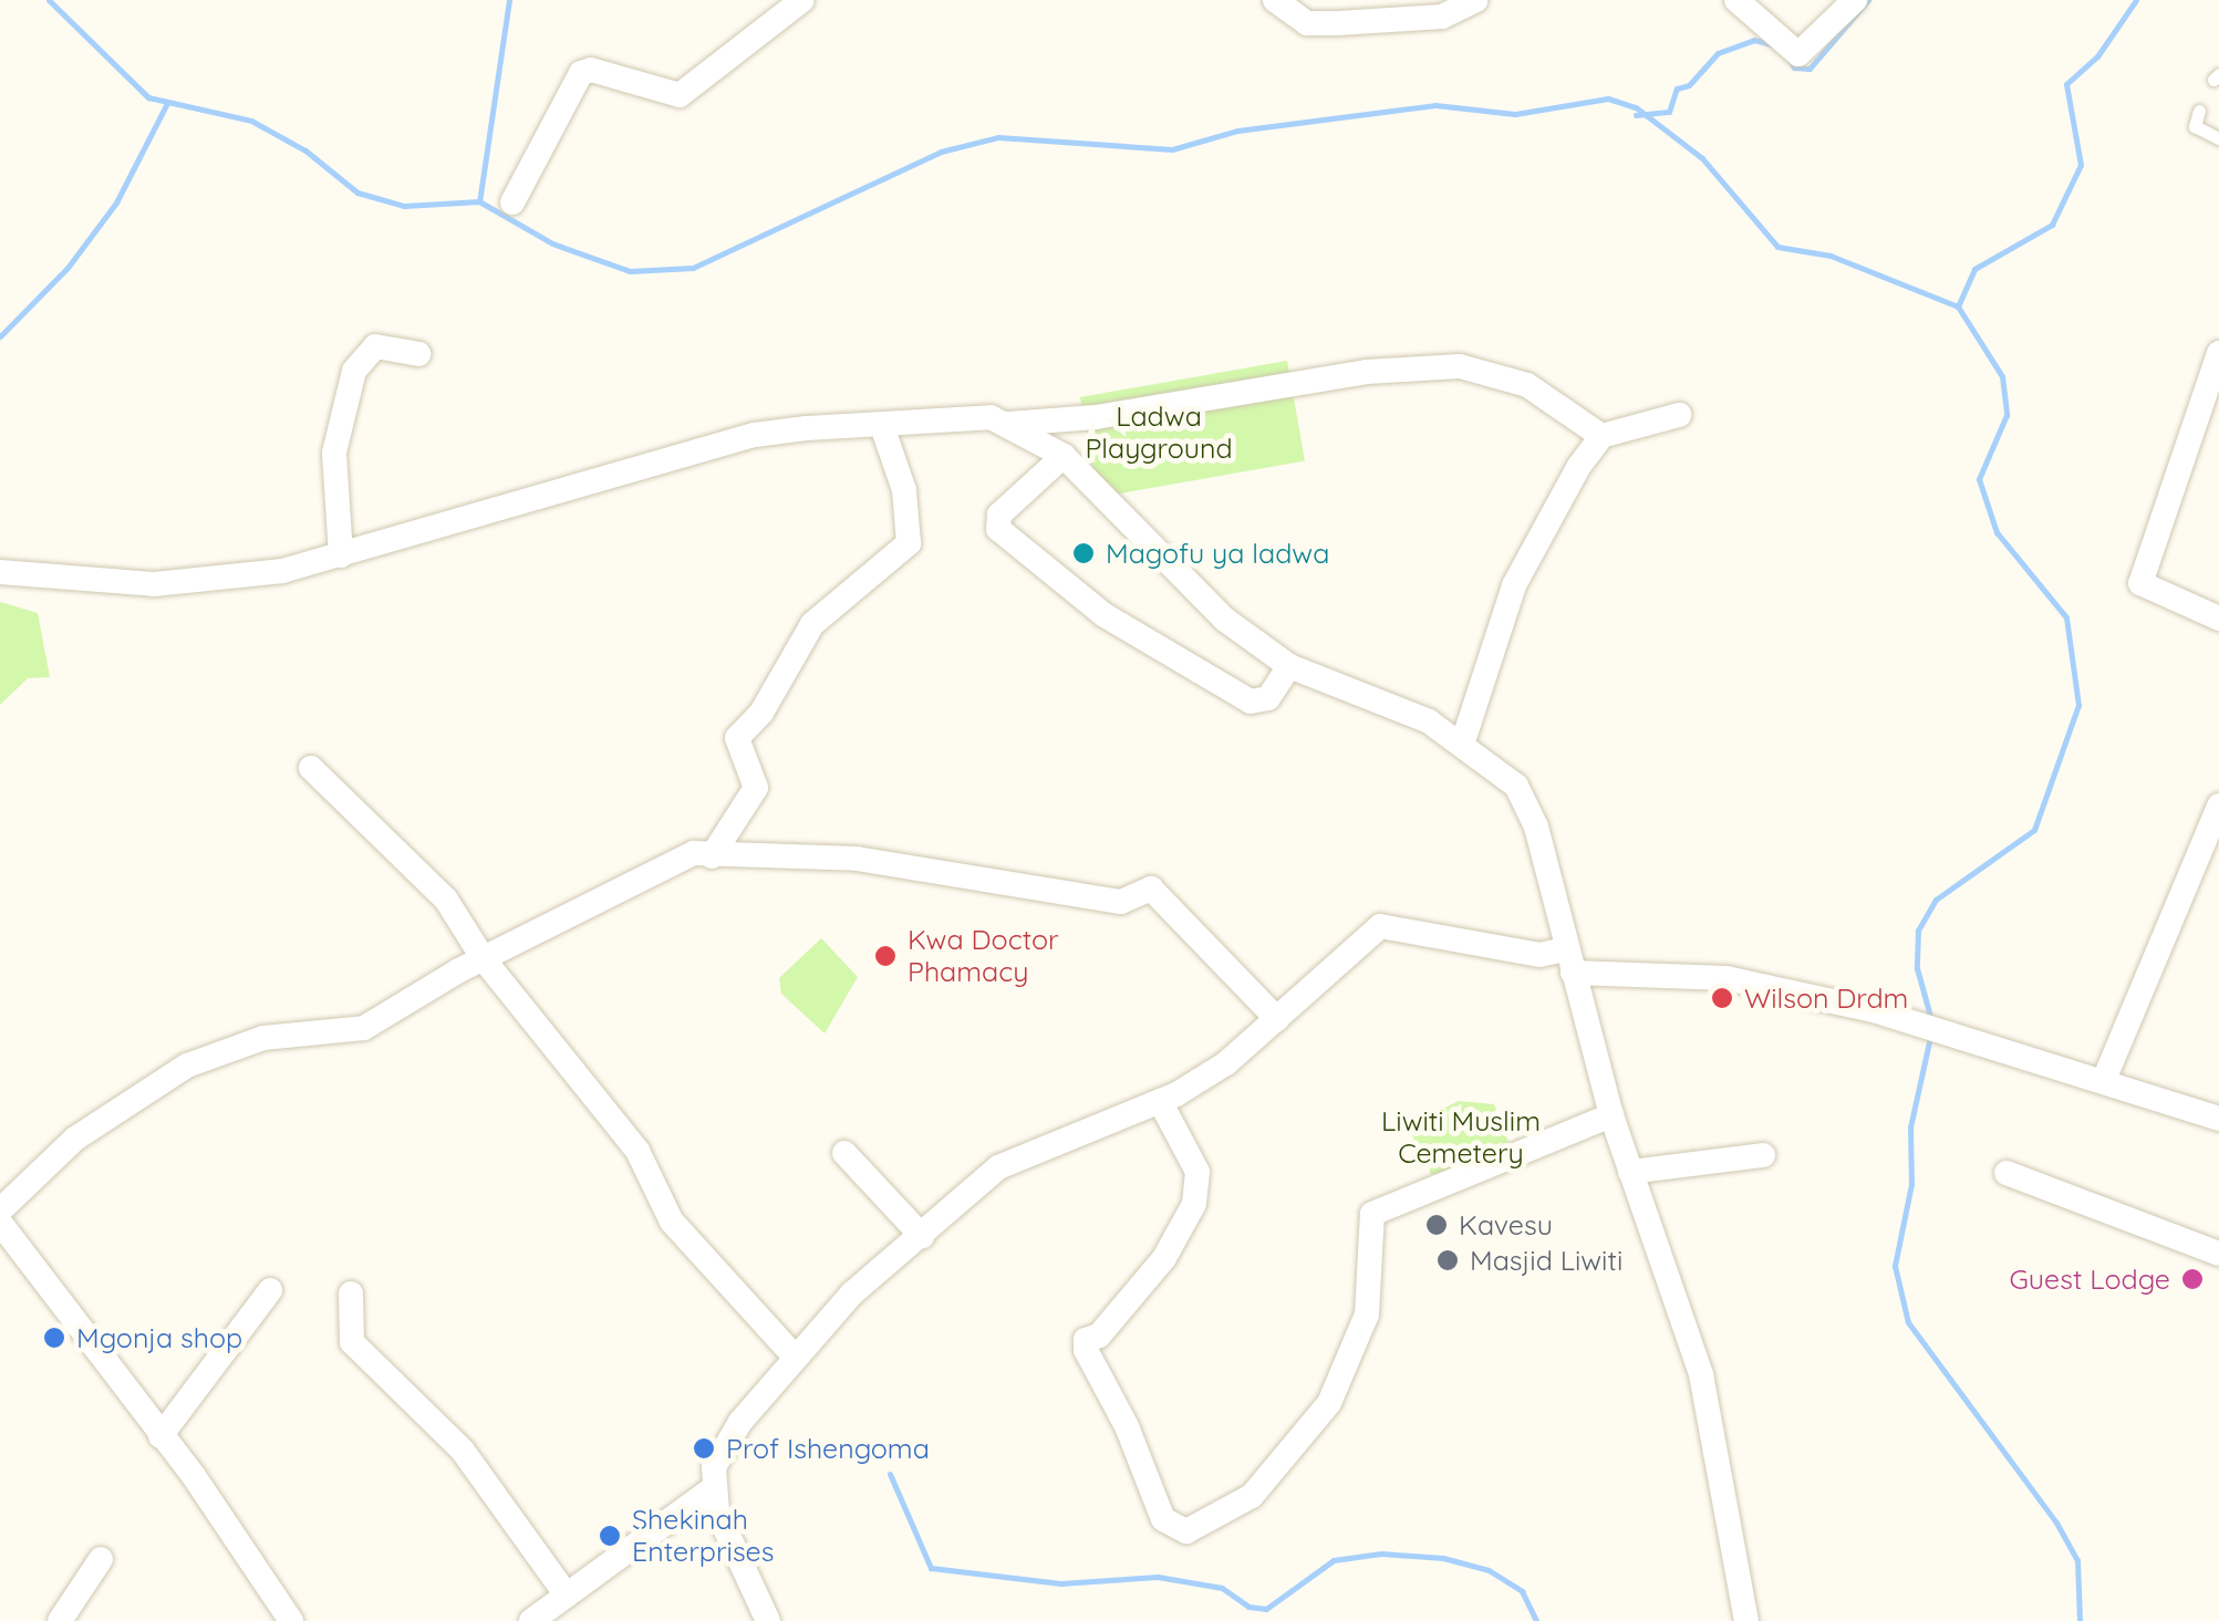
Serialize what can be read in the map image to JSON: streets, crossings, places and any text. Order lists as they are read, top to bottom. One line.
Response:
{"parks":["Ladwa Playground","Liwiti Muslim Cemetery"],"places":["Magofu ya ladwa","Kwa Doctor Phamacy","Wilson Drdm","Kavesu","Masjid Liwiti","Guest Lodge","Mgonja shop","Prof Ishengoma","Shekinah Enterprises"]}
